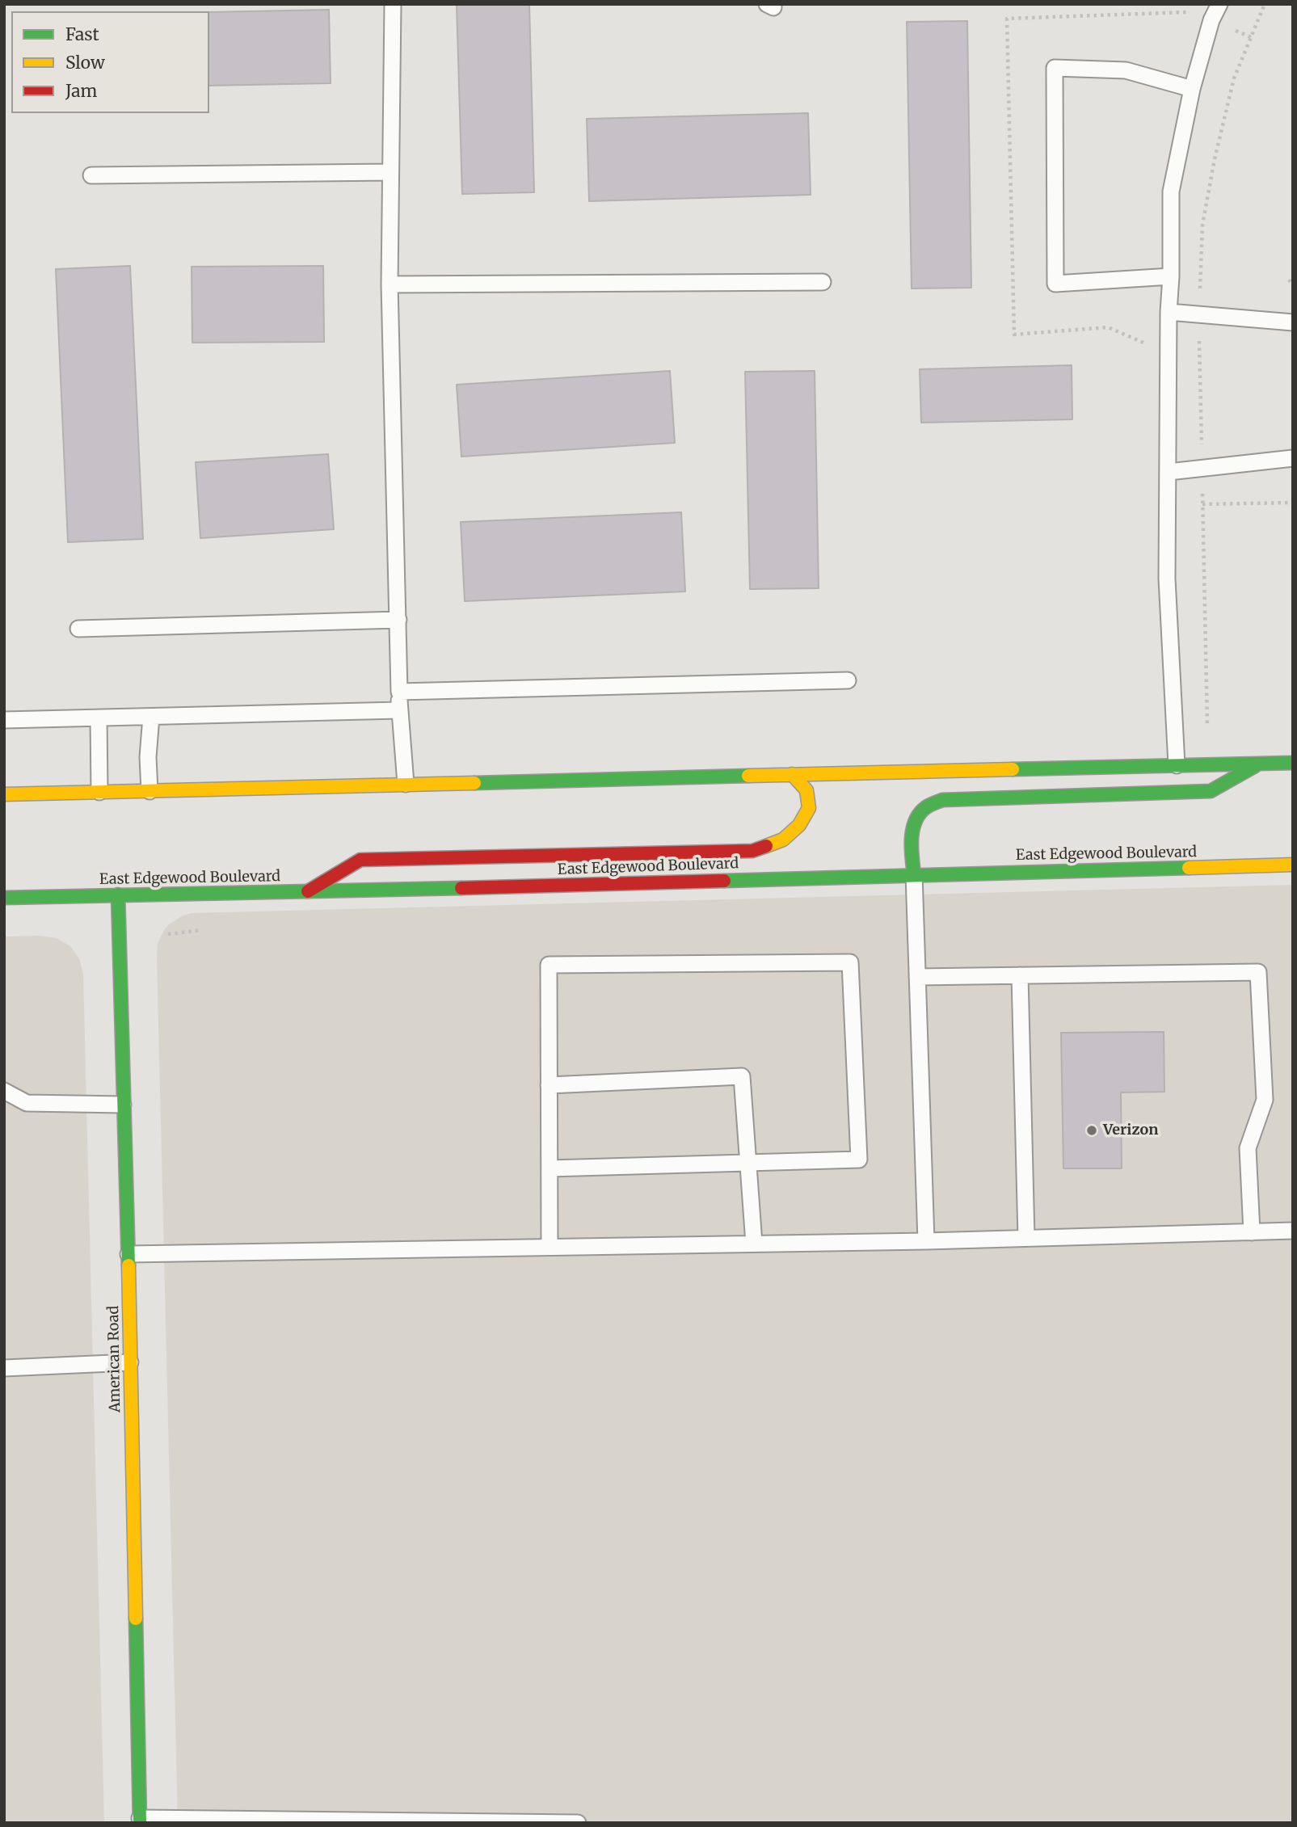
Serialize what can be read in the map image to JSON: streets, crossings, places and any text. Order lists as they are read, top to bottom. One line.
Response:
{"streets":{"street":["East Edgewood Boulevard","American Road"]},"crossings":[["East Edgewood Boulevard","American Road"]],"places":["Verizon"],"legend":["Fast","Slow","Jam"]}
